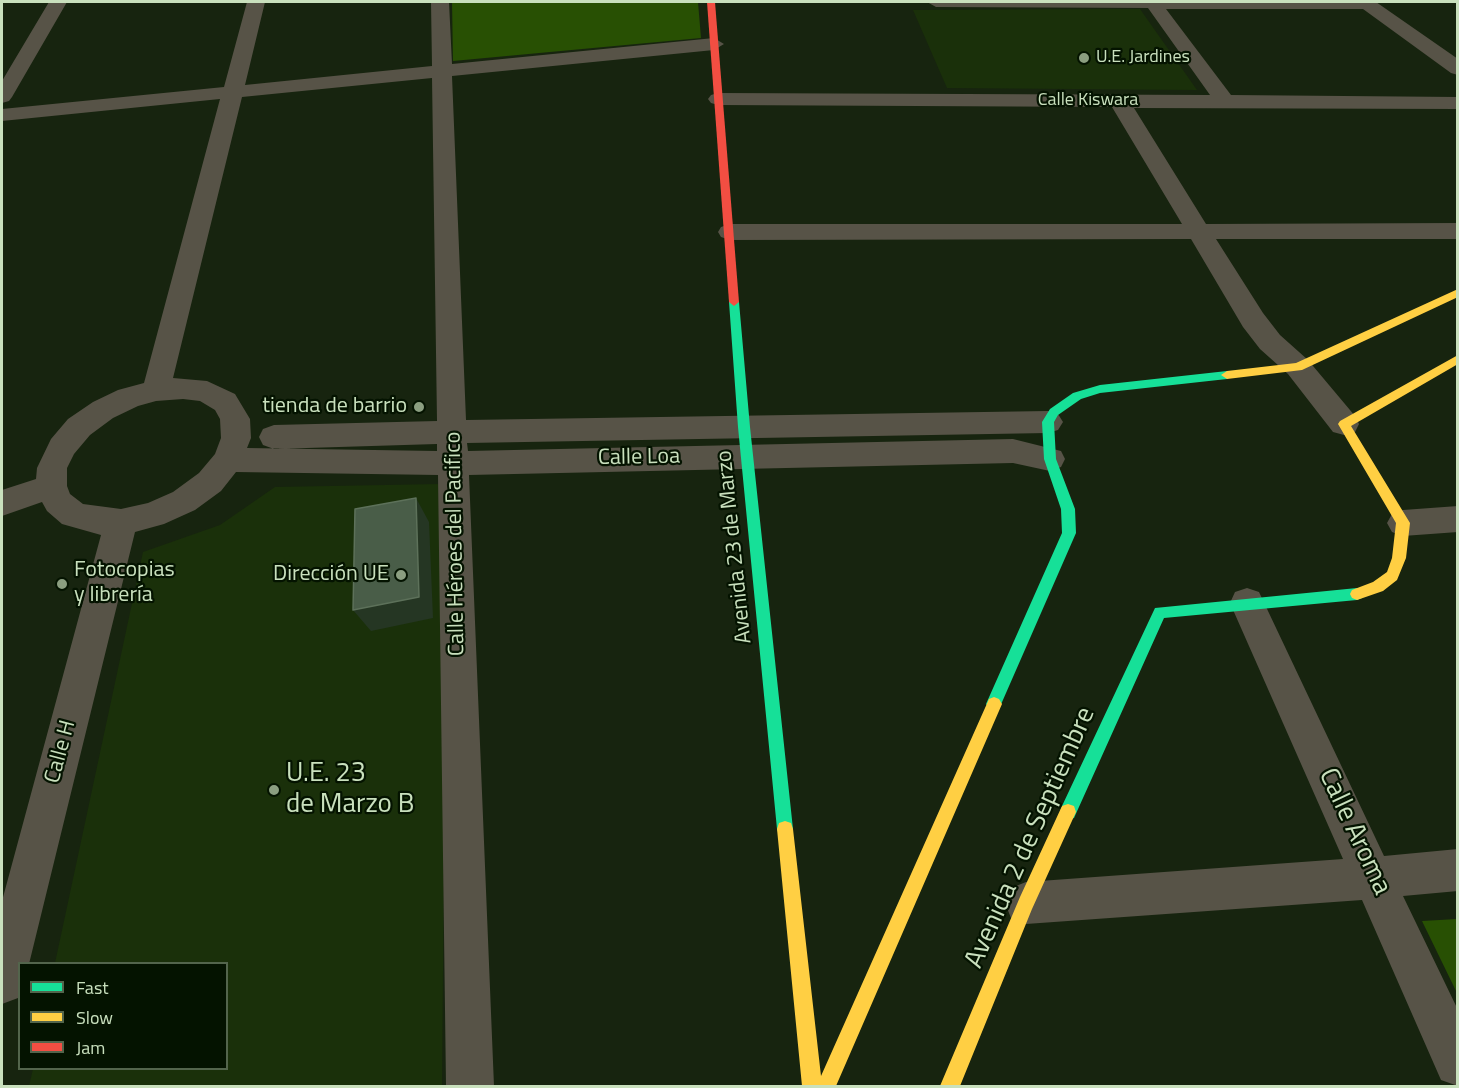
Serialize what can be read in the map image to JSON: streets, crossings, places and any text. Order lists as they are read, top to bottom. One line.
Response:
{"streets":{"street":["Calle Kiswara","Calle Loa","Calle Héroes del Pacifico","Avenida 23 de Marzo","Calle H","Calle Aroma","Avenida 2 de Septiembre"]},"crossings":[["Calle Kiswara","Avenida 23 de Marzo"],["Calle Loa","Calle Héroes del Pacifico"],["Calle Loa","Avenida 23 de Marzo"],["Calle Loa","Calle H"],["Calle Aroma","Avenida 2 de Septiembre"]],"places":["U.E. Jardines","tienda de barrio","Dirección UE","Fotocopias y librería","U.E. 23 de Marzo B"],"legend":["Fast","Slow","Jam"]}
